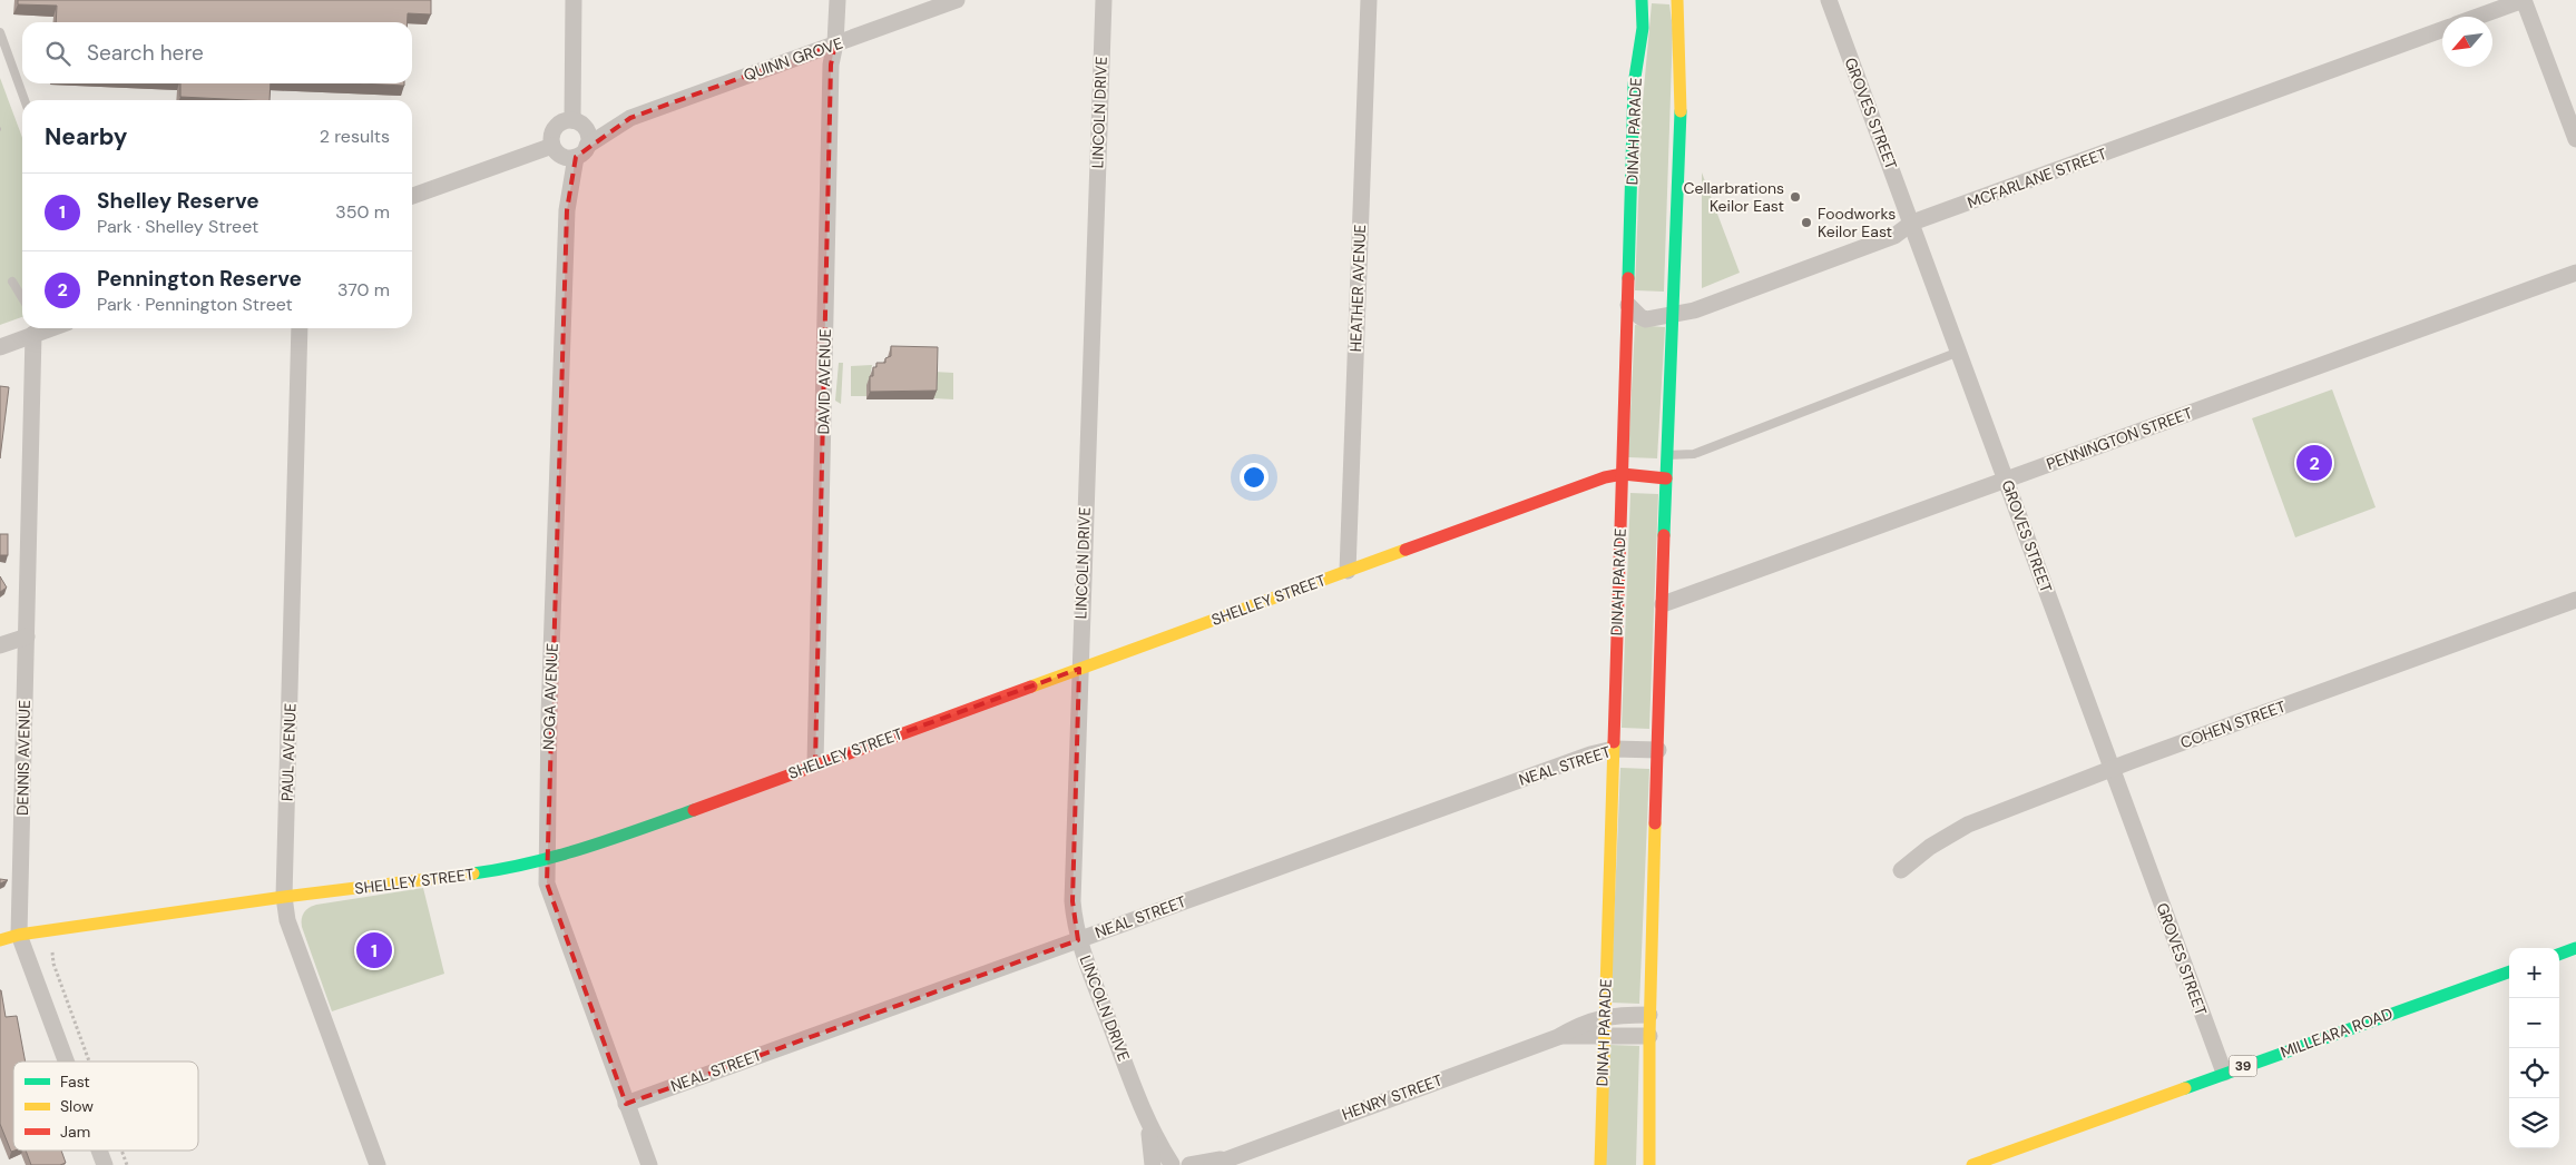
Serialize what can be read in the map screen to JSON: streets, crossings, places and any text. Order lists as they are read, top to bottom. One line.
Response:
{"streets":{"street":["QUINN GROVE","LINCOLN DRIVE","GROVES STREET","DINAH PARADE","MCFARLANE STREET","HEATHER AVENUE","DAVID AVENUE","PENNINGTON STREET","SHELLEY STREET","NOGA AVENUE","COHEN STREET","PAUL AVENUE","DENNIS AVENUE","NEAL STREET","MILLEARA ROAD","39","HENRY STREET"]},"crossings":[["QUINN GROVE","DAVID AVENUE"],["QUINN GROVE","NOGA AVENUE"],["LINCOLN DRIVE","SHELLEY STREET"],["LINCOLN DRIVE","NEAL STREET"],["GROVES STREET","MCFARLANE STREET"],["GROVES STREET","PENNINGTON STREET"],["GROVES STREET","COHEN STREET"],["GROVES STREET","MILLEARA ROAD"],["DINAH PARADE","MCFARLANE STREET"],["DINAH PARADE","SHELLEY STREET"],["DINAH PARADE","NEAL STREET"],["DINAH PARADE","HENRY STREET"],["HEATHER AVENUE","SHELLEY STREET"],["DAVID AVENUE","SHELLEY STREET"],["SHELLEY STREET","NOGA AVENUE"],["SHELLEY STREET","PAUL AVENUE"],["SHELLEY STREET","DENNIS AVENUE"],["NOGA AVENUE","NEAL STREET"]],"places":["Cellarbrations Keilor East","Foodworks Keilor East"],"legend":["Fast","Slow","Jam"],"north":"bottom left","page":{"search":"Search here","heading":["Nearby","2 results"],"list":[{"mark":"1","name":"Shelley Reserve","note":"Park · Shelley Street","value":"350 m"},{"mark":"2","name":"Pennington Reserve","note":"Park · Pennington Street","value":"370 m"}],"pins":["2","1"],"map_buttons":["+","−"]}}
